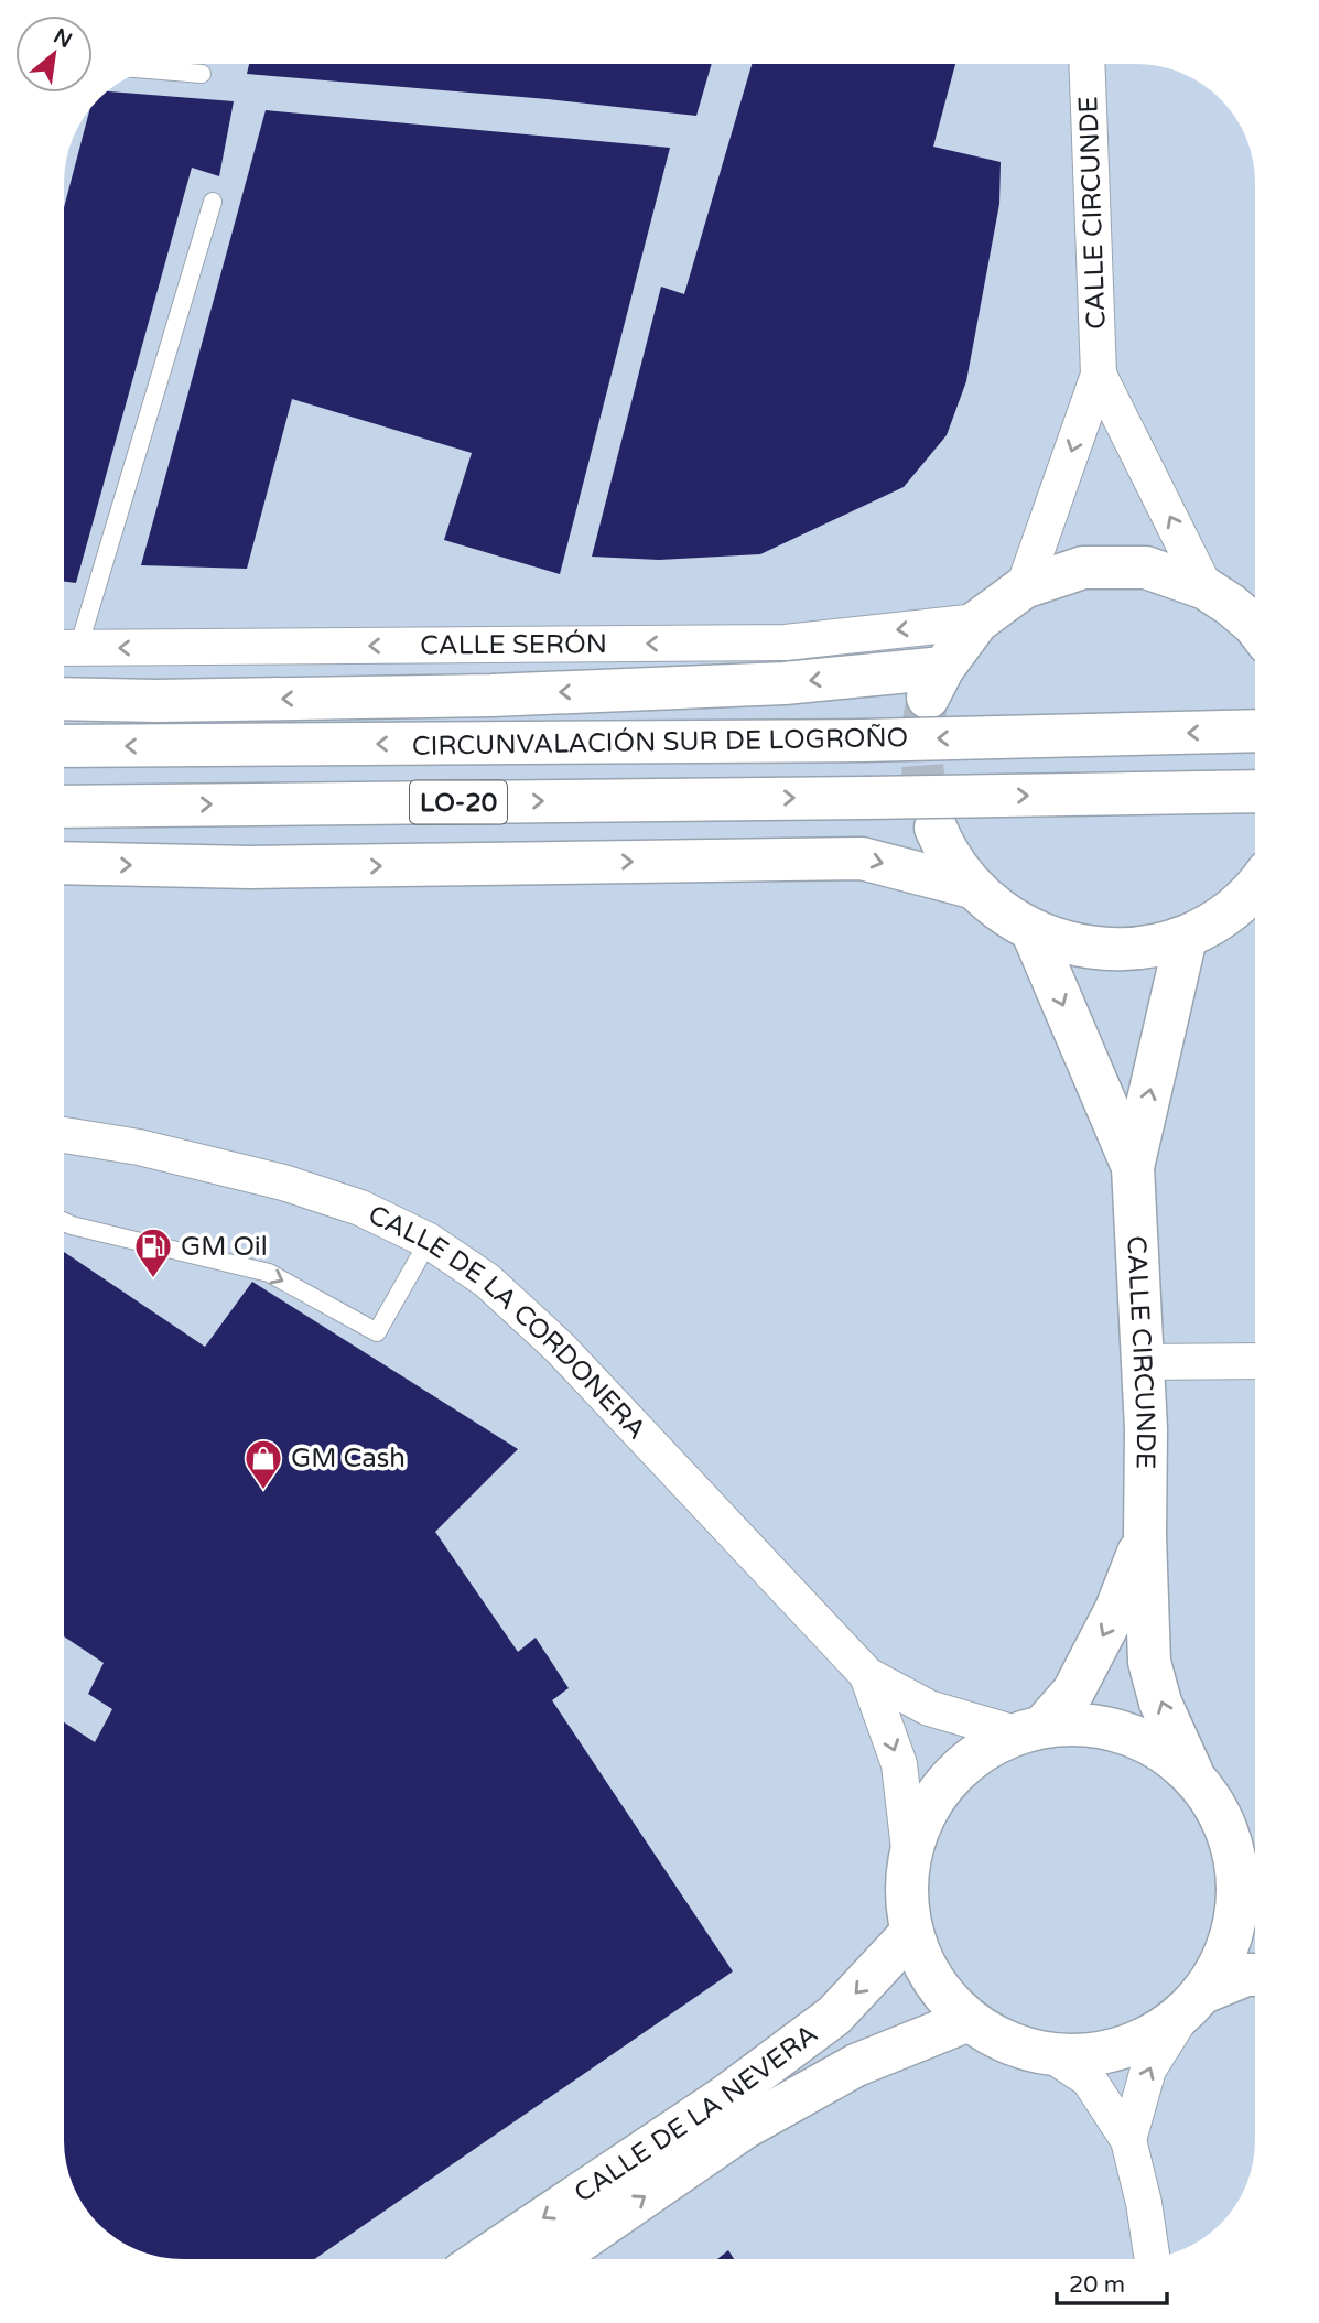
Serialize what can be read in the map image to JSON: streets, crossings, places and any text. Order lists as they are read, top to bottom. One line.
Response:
{"streets":{"main road":["CALLE CIRCUNDE","CIRCUNVALACIÓN SUR DE LOGROÑO","LO-20","CALLE DE LA NEVERA"],"street":["CALLE SERÓN","CALLE DE LA CORDONERA"]},"crossings":[["CALLE CIRCUNDE","CALLE DE LA CORDONERA"]],"one_way":["CALLE SERÓN"],"places":{"fuel station":["GM Oil"],"shop":["GM Cash"]},"scale_bar":"20 m","north":"top right"}
